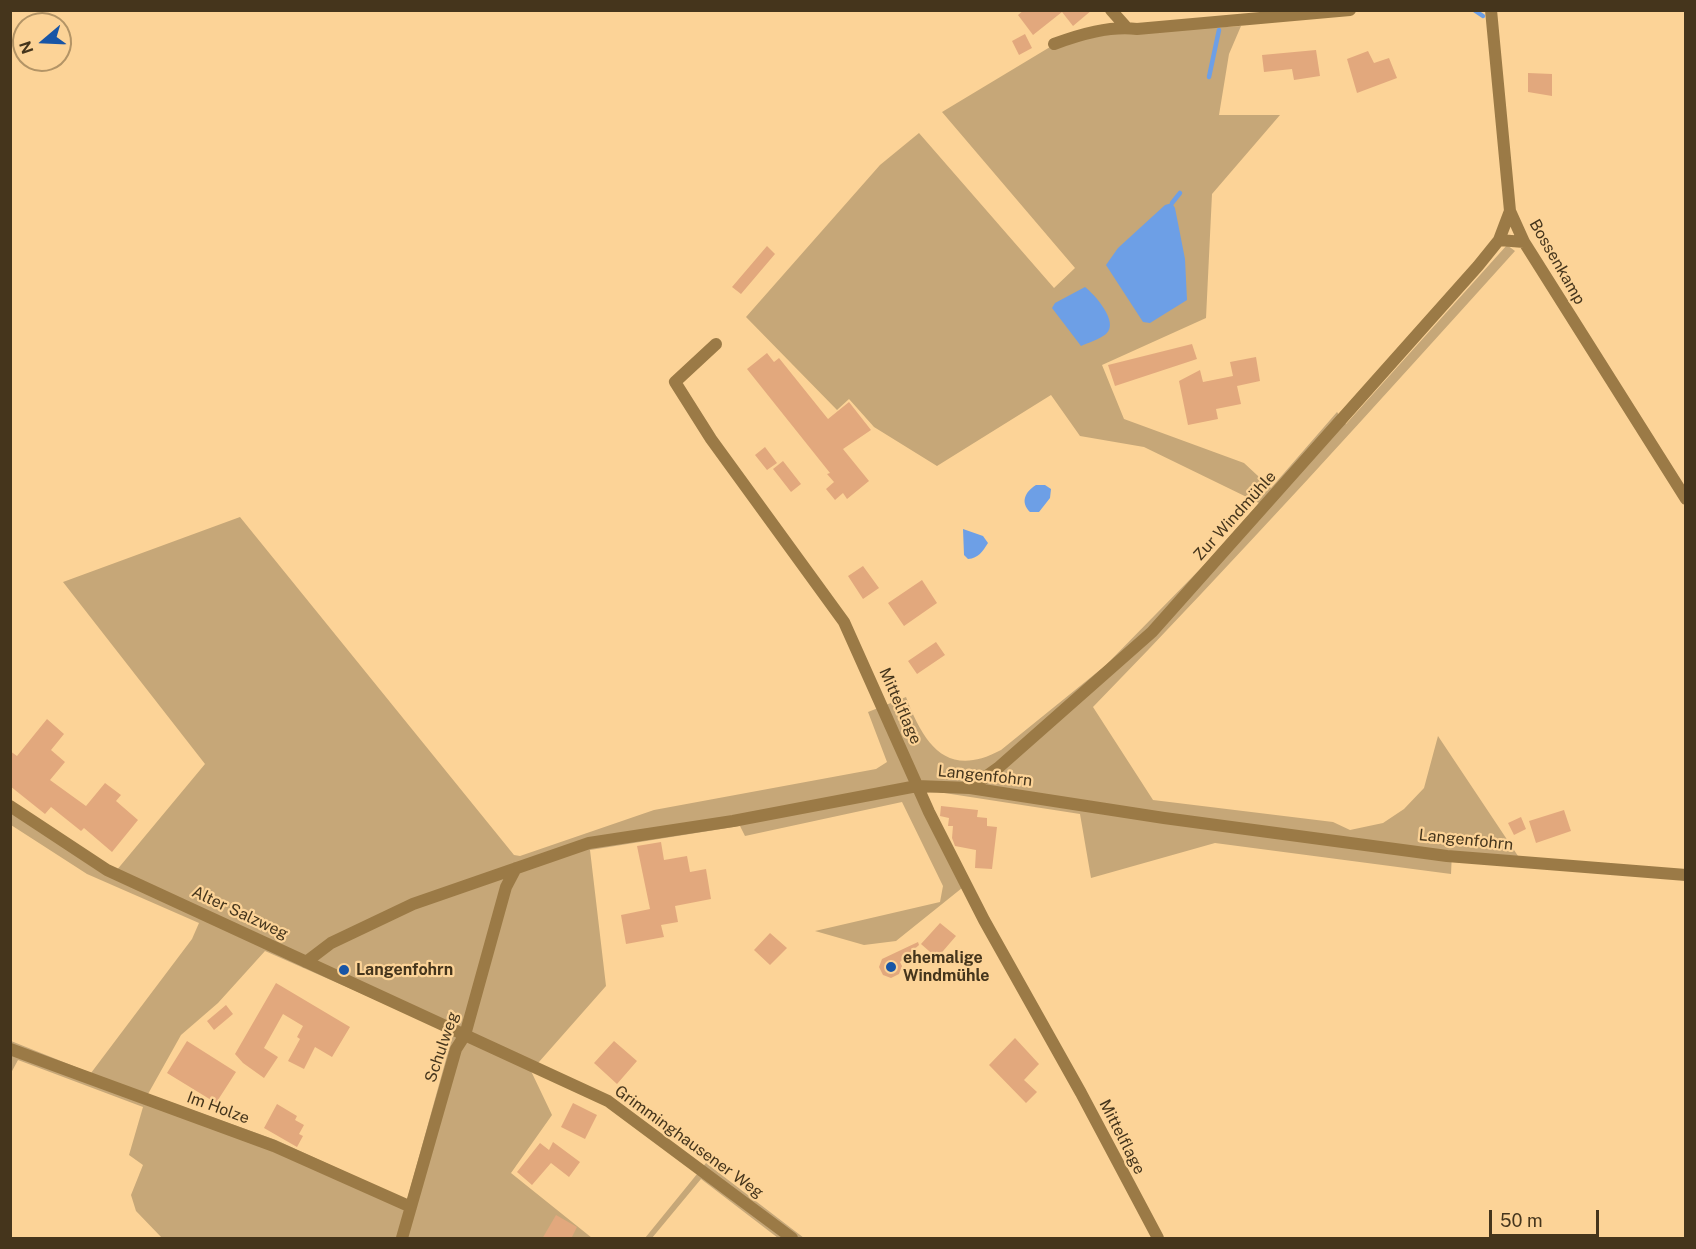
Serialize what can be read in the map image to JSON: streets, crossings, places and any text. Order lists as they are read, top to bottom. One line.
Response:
{"streets":{"street":["Bossenkamp","Zur Windmühle","Mittelflage","Langenfohrn","Alter Salzweg","Schulweg","Im Holze","Grimminghausener Weg"]},"crossings":[["Bossenkamp","Zur Windmühle"],["Zur Windmühle","Langenfohrn"],["Mittelflage","Langenfohrn"],["Langenfohrn","Alter Salzweg"],["Langenfohrn","Schulweg"],["Alter Salzweg","Schulweg"],["Alter Salzweg","Grimminghausener Weg"],["Schulweg","Im Holze"],["Schulweg","Grimminghausener Weg"]],"places":["ehemalige Windmühle","Langenfohrn"],"scale_bar":"50 m","north":"left"}
